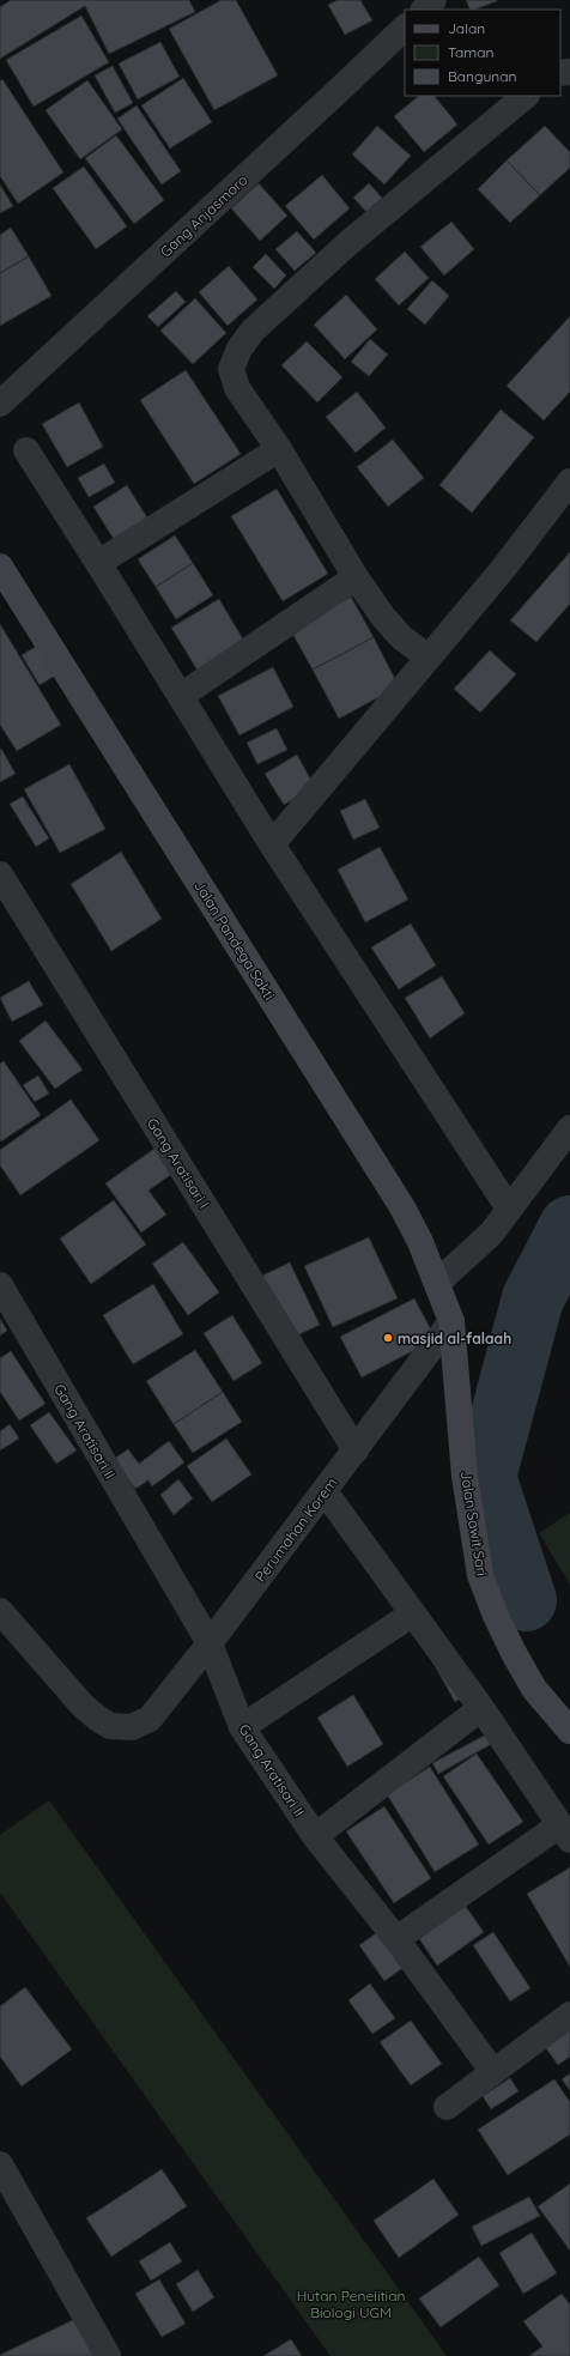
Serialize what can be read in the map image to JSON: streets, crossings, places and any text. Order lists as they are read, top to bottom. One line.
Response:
{"streets":{"main road":["Jalan Pandega Sakti","Jalan Sawit Sari"],"street":["Gang Anjasmoro","Gang Aratisari I","Gang Aratisari II","Perumahan Korem"]},"crossings":[["Jalan Pandega Sakti","Jalan Sawit Sari"],["Jalan Pandega Sakti","Perumahan Korem"],["Gang Aratisari I","Perumahan Korem"],["Gang Aratisari II","Perumahan Korem"],["Jalan Sawit Sari","Perumahan Korem"]],"parks":["Hutan Penelitian Biologi UGM"],"places":["masjid al-falaah"],"legend":["Jalan","Taman","Bangunan"]}
